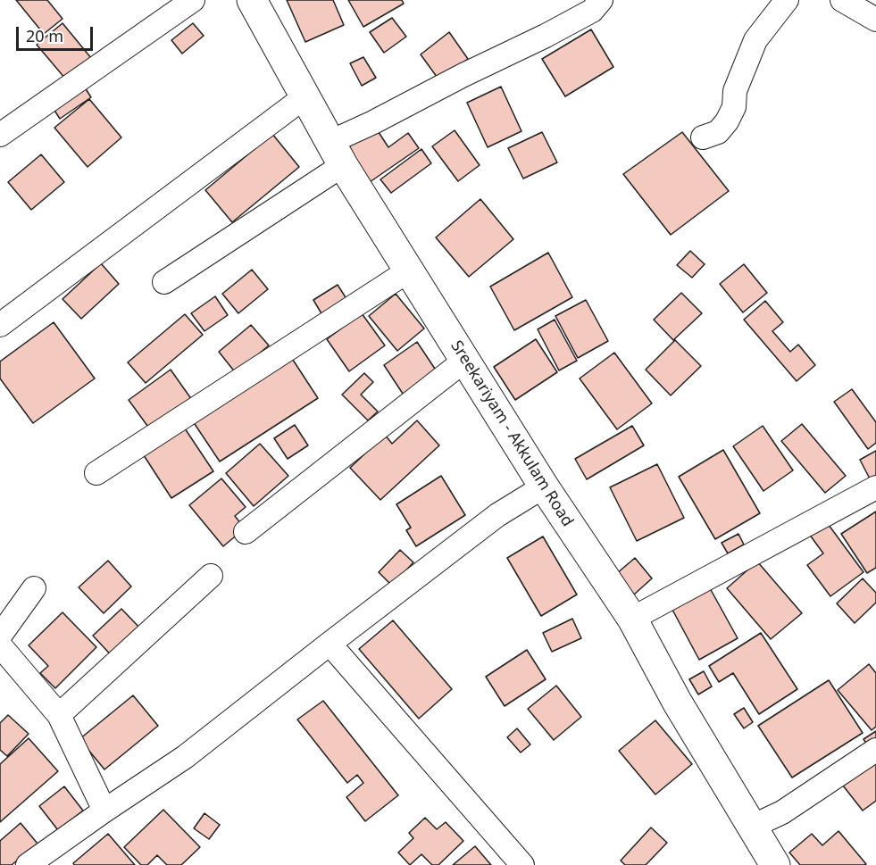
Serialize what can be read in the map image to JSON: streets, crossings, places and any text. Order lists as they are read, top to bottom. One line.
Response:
{"streets":{"main road":["Sreekariyam - Akkulam Road"]},"scale_bar":"20 m"}
